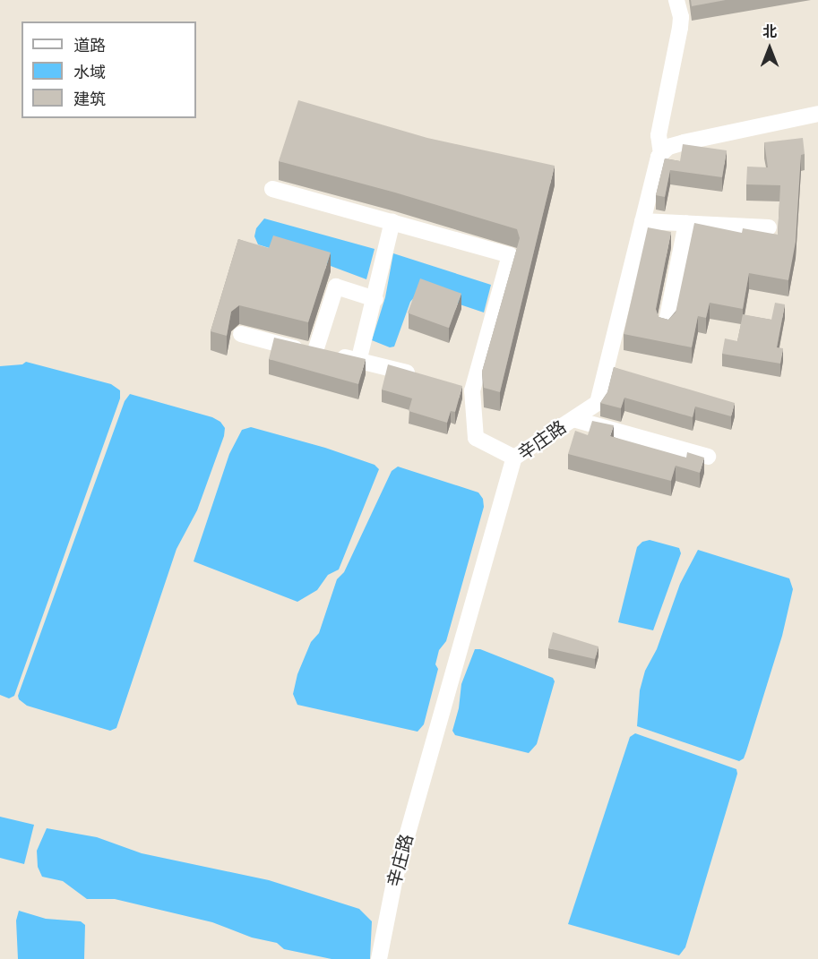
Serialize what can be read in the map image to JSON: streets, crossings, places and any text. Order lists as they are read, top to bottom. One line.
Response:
{"streets":{"street":["辛庄路"]},"legend":["道路","水域","建筑"],"north":"top"}
